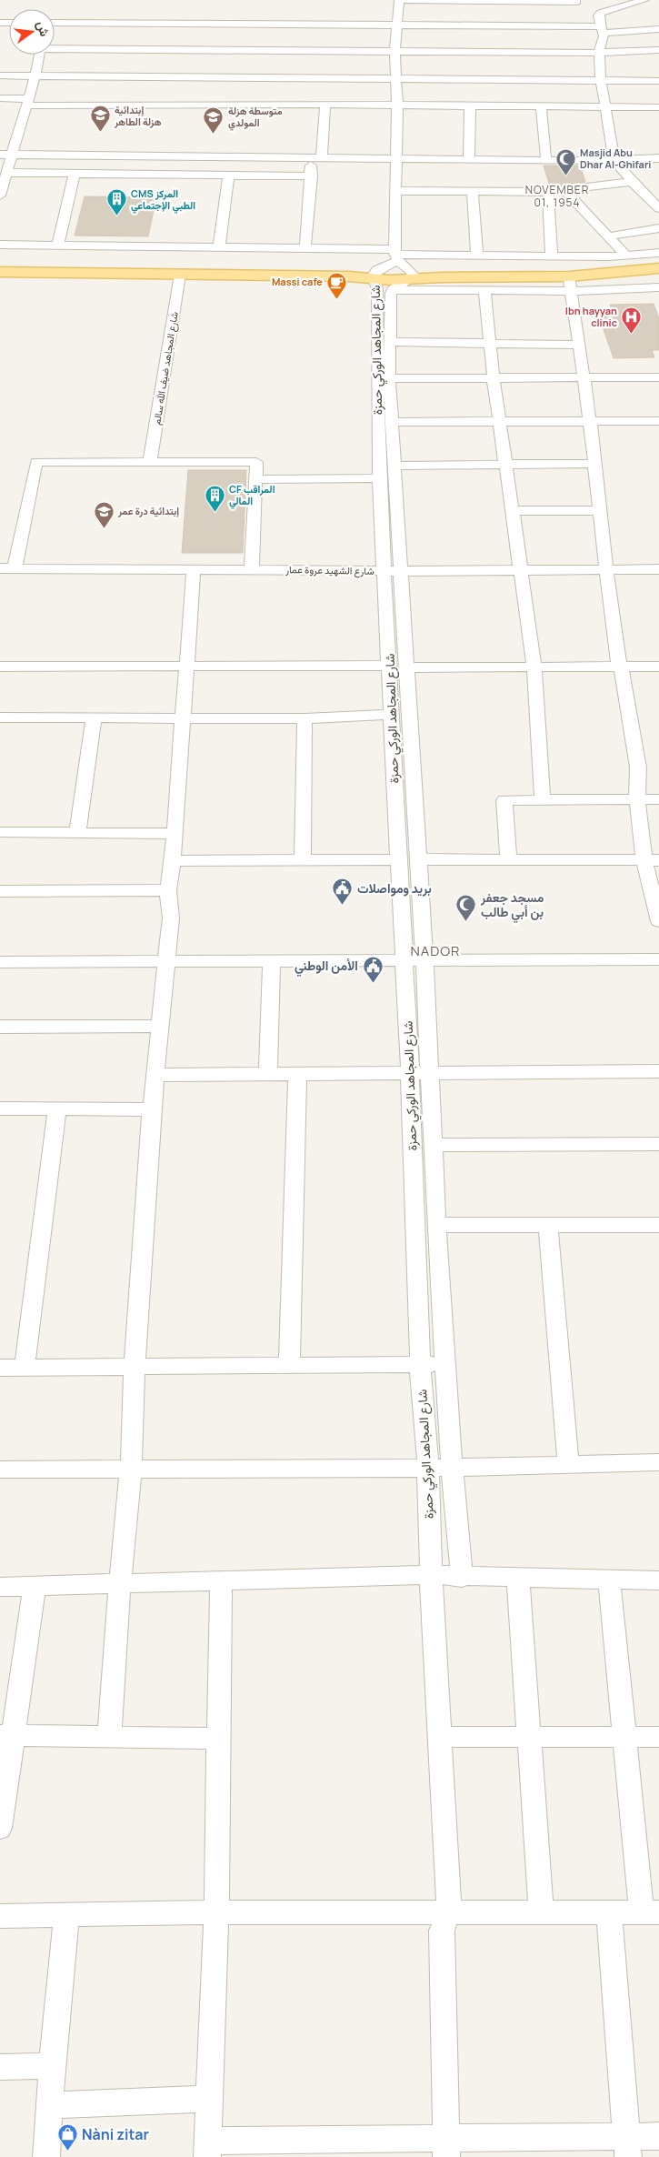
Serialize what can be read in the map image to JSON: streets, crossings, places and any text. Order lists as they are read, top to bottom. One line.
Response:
{"streets":{"street":["شارع المجاهد الوركي حمزة","شارع المجاهد ضيف الله سالم","شارع الشهيد عروة عمار"]},"crossings":[["شارع المجاهد الوركي حمزة","شارع الشهيد عروة عمار"]],"districts":["NOVEMBER 01, 1954","NADOR"],"places":{"school or university":["إبتدائية هزلة الطاهر","متوسطة هزلة المولدي","إبتدائية درة عمر"],"mosque":["Masjid Abu Dhar Al-Ghifari","مسجد جعفر بن أبي طالب"],"building":["CMS المركز الطبي الإجتماعي","CF المراقب المالي"],"cafe":["Massi cafe"],"hospital":["Ibn hayyan clinic"],"public building":["بريد ومواصلات","الأمن الوطني"],"shop":["Nàni zitar"]},"north":"right"}
